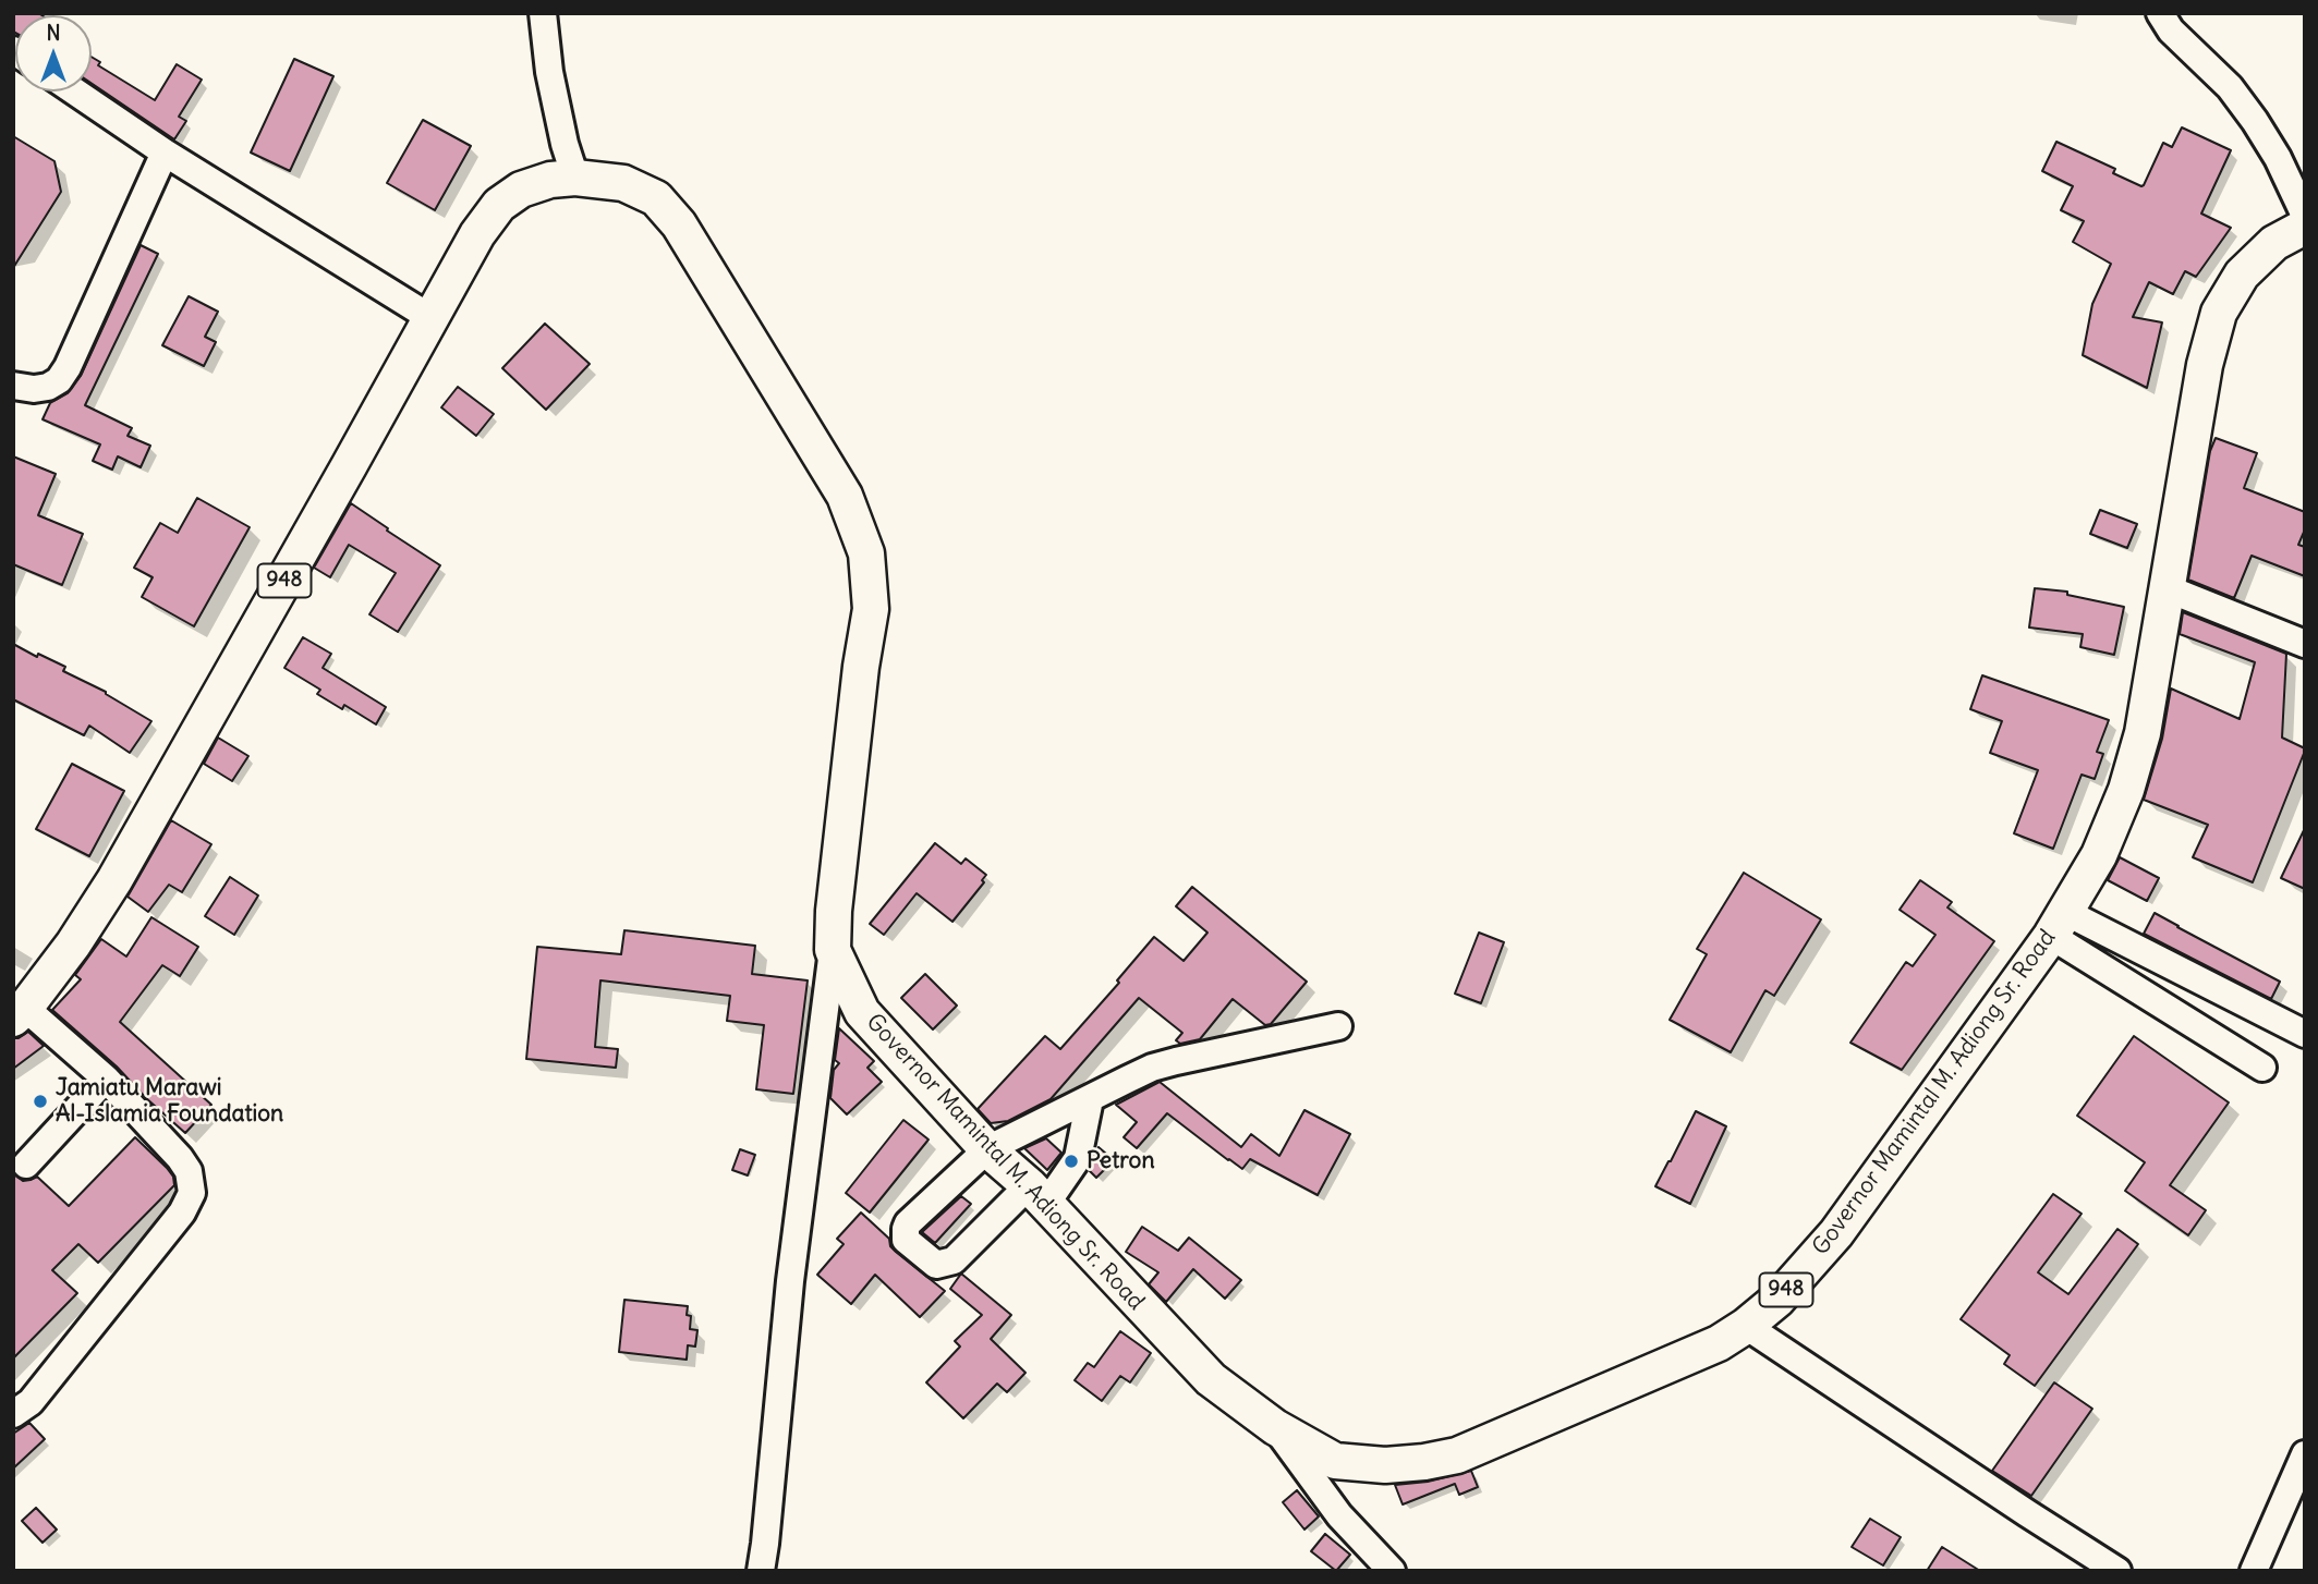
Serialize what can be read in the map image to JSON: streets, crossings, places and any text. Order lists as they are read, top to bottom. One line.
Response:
{"streets":{"main road":["948","Governor Mamintal M. Adiong Sr. Road"]},"places":["Jamiatu Marawi Al-Islamia Foundation","Petron"],"north":"top"}
